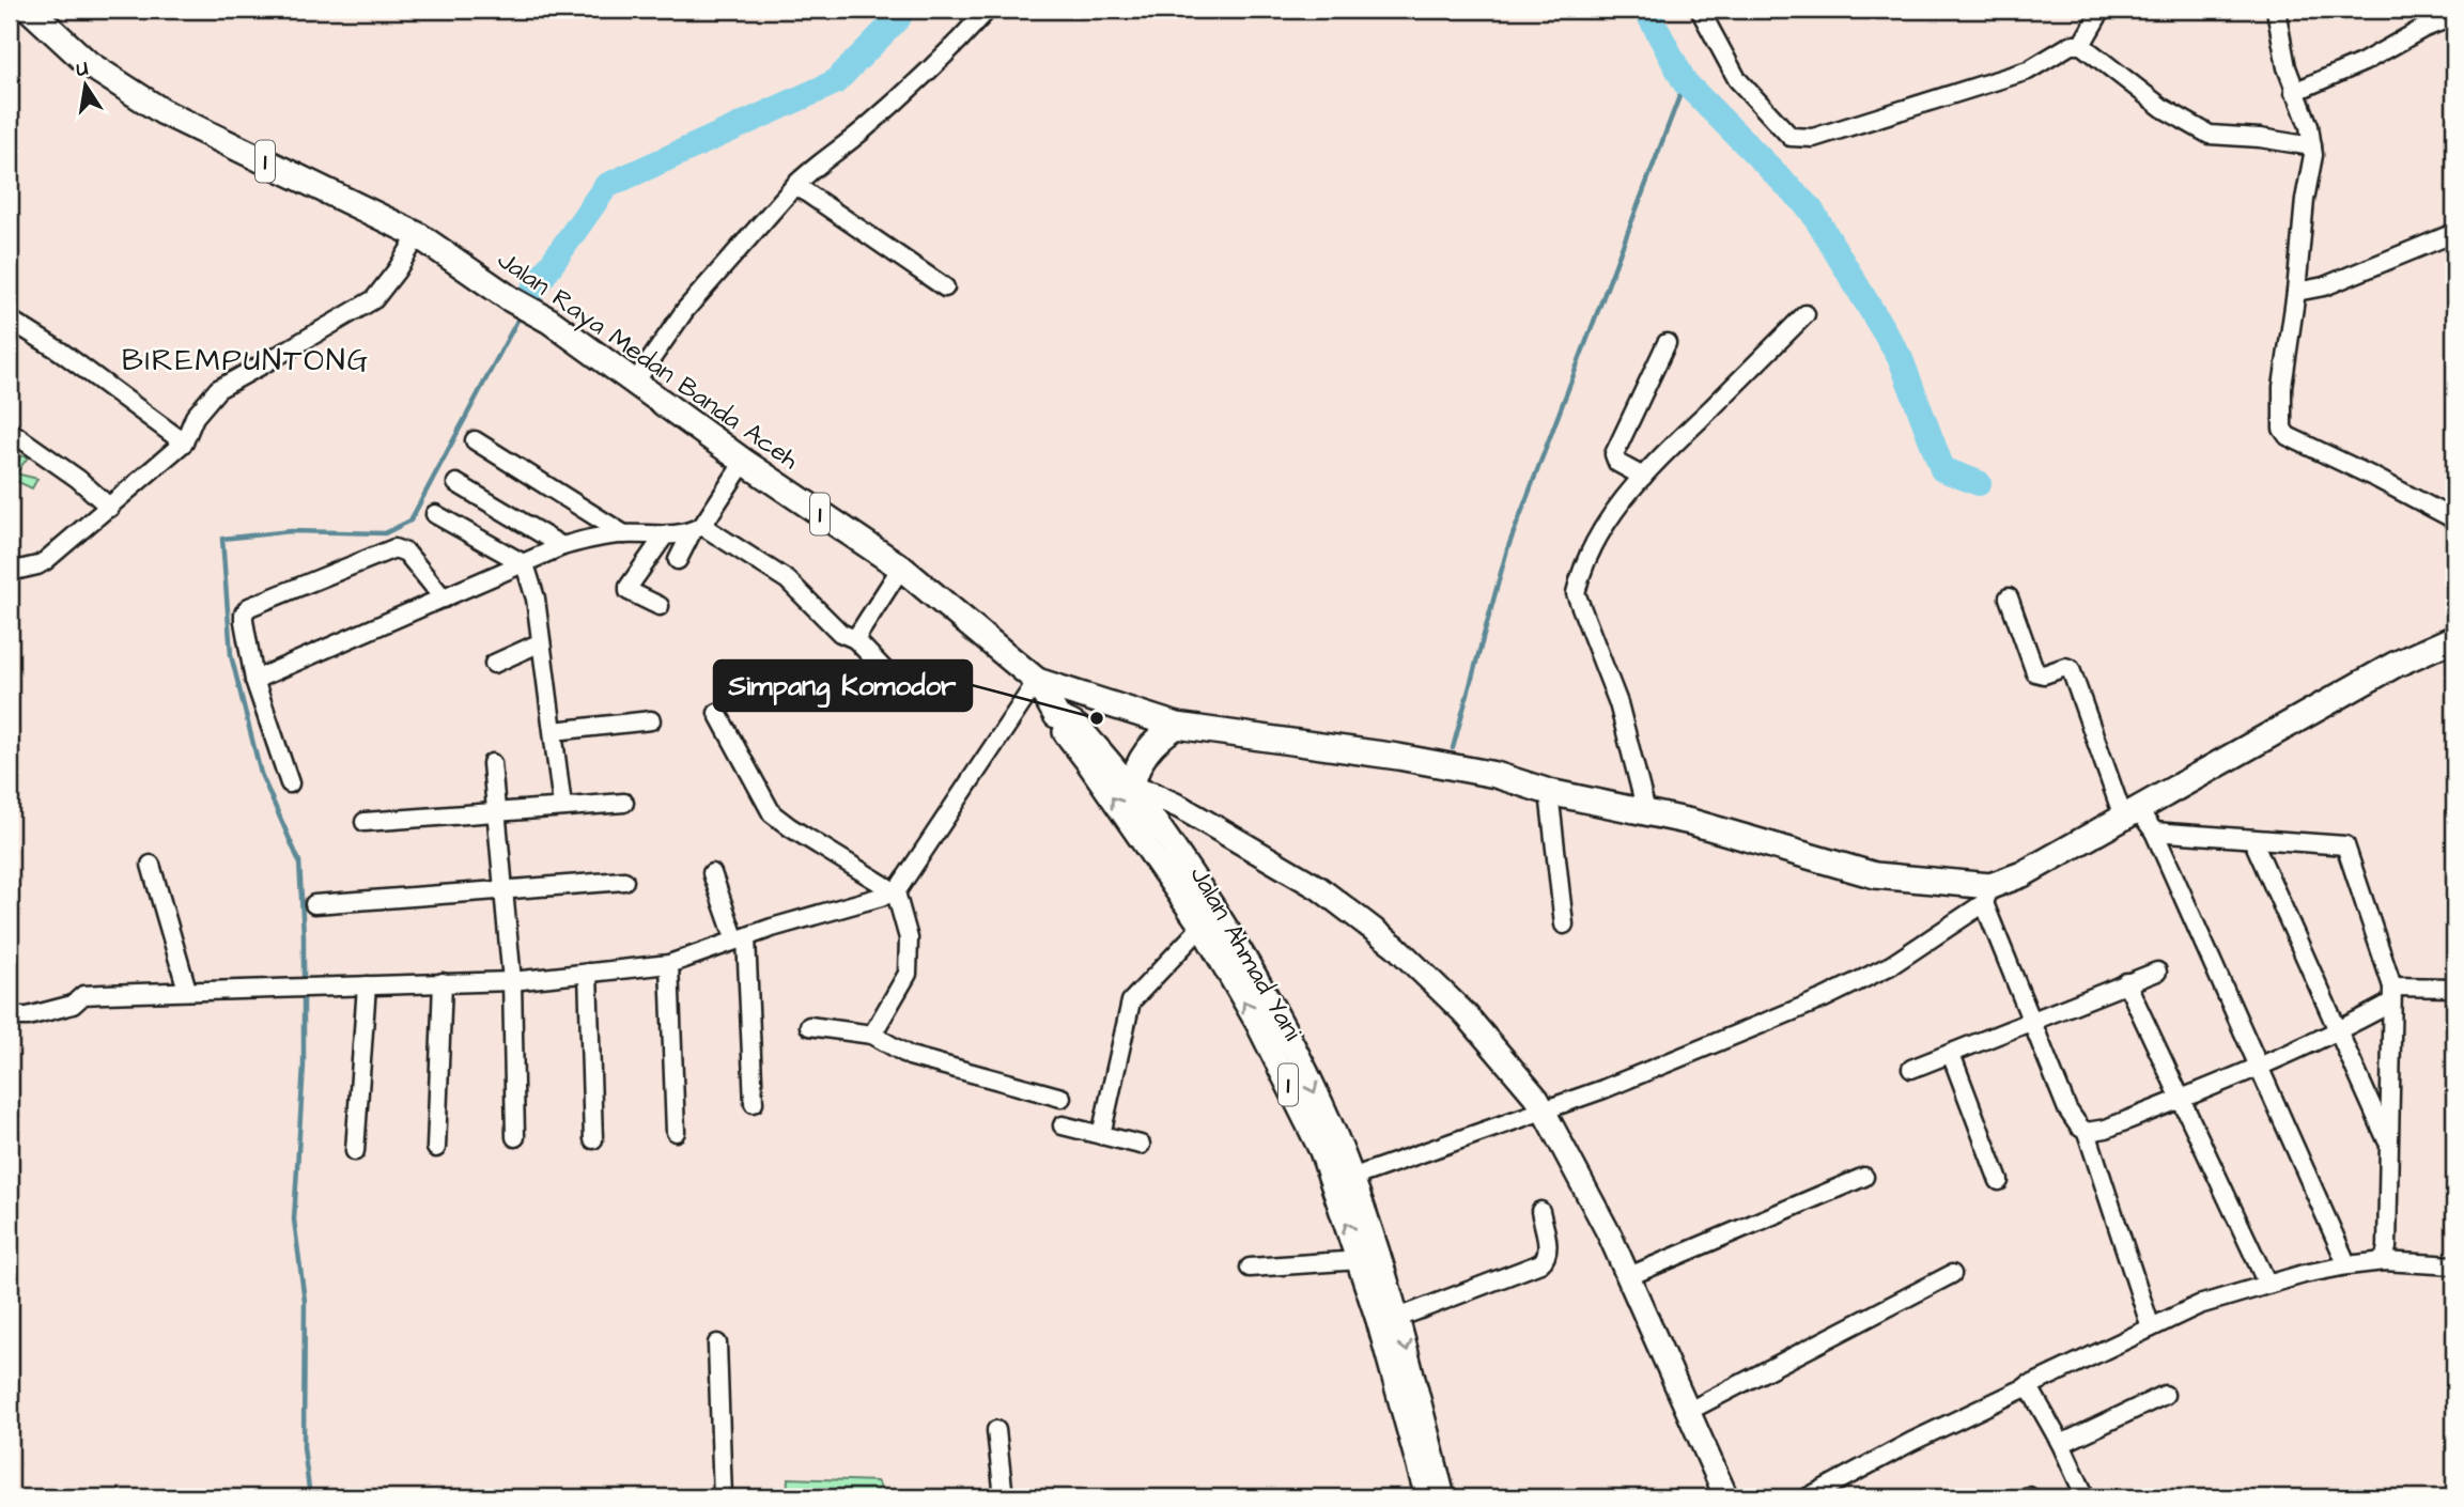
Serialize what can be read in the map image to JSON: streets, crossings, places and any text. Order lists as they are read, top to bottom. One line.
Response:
{"streets":{"highway":["1","Jalan Raya Medan Banda Aceh"],"main road":["Jalan Ahmad Yani"]},"crossings":[["Jalan Raya Medan Banda Aceh","Jalan Ahmad Yani"]],"districts":["BIREMPUNTONG"],"places":["Simpang Komodor"],"north":"top"}
